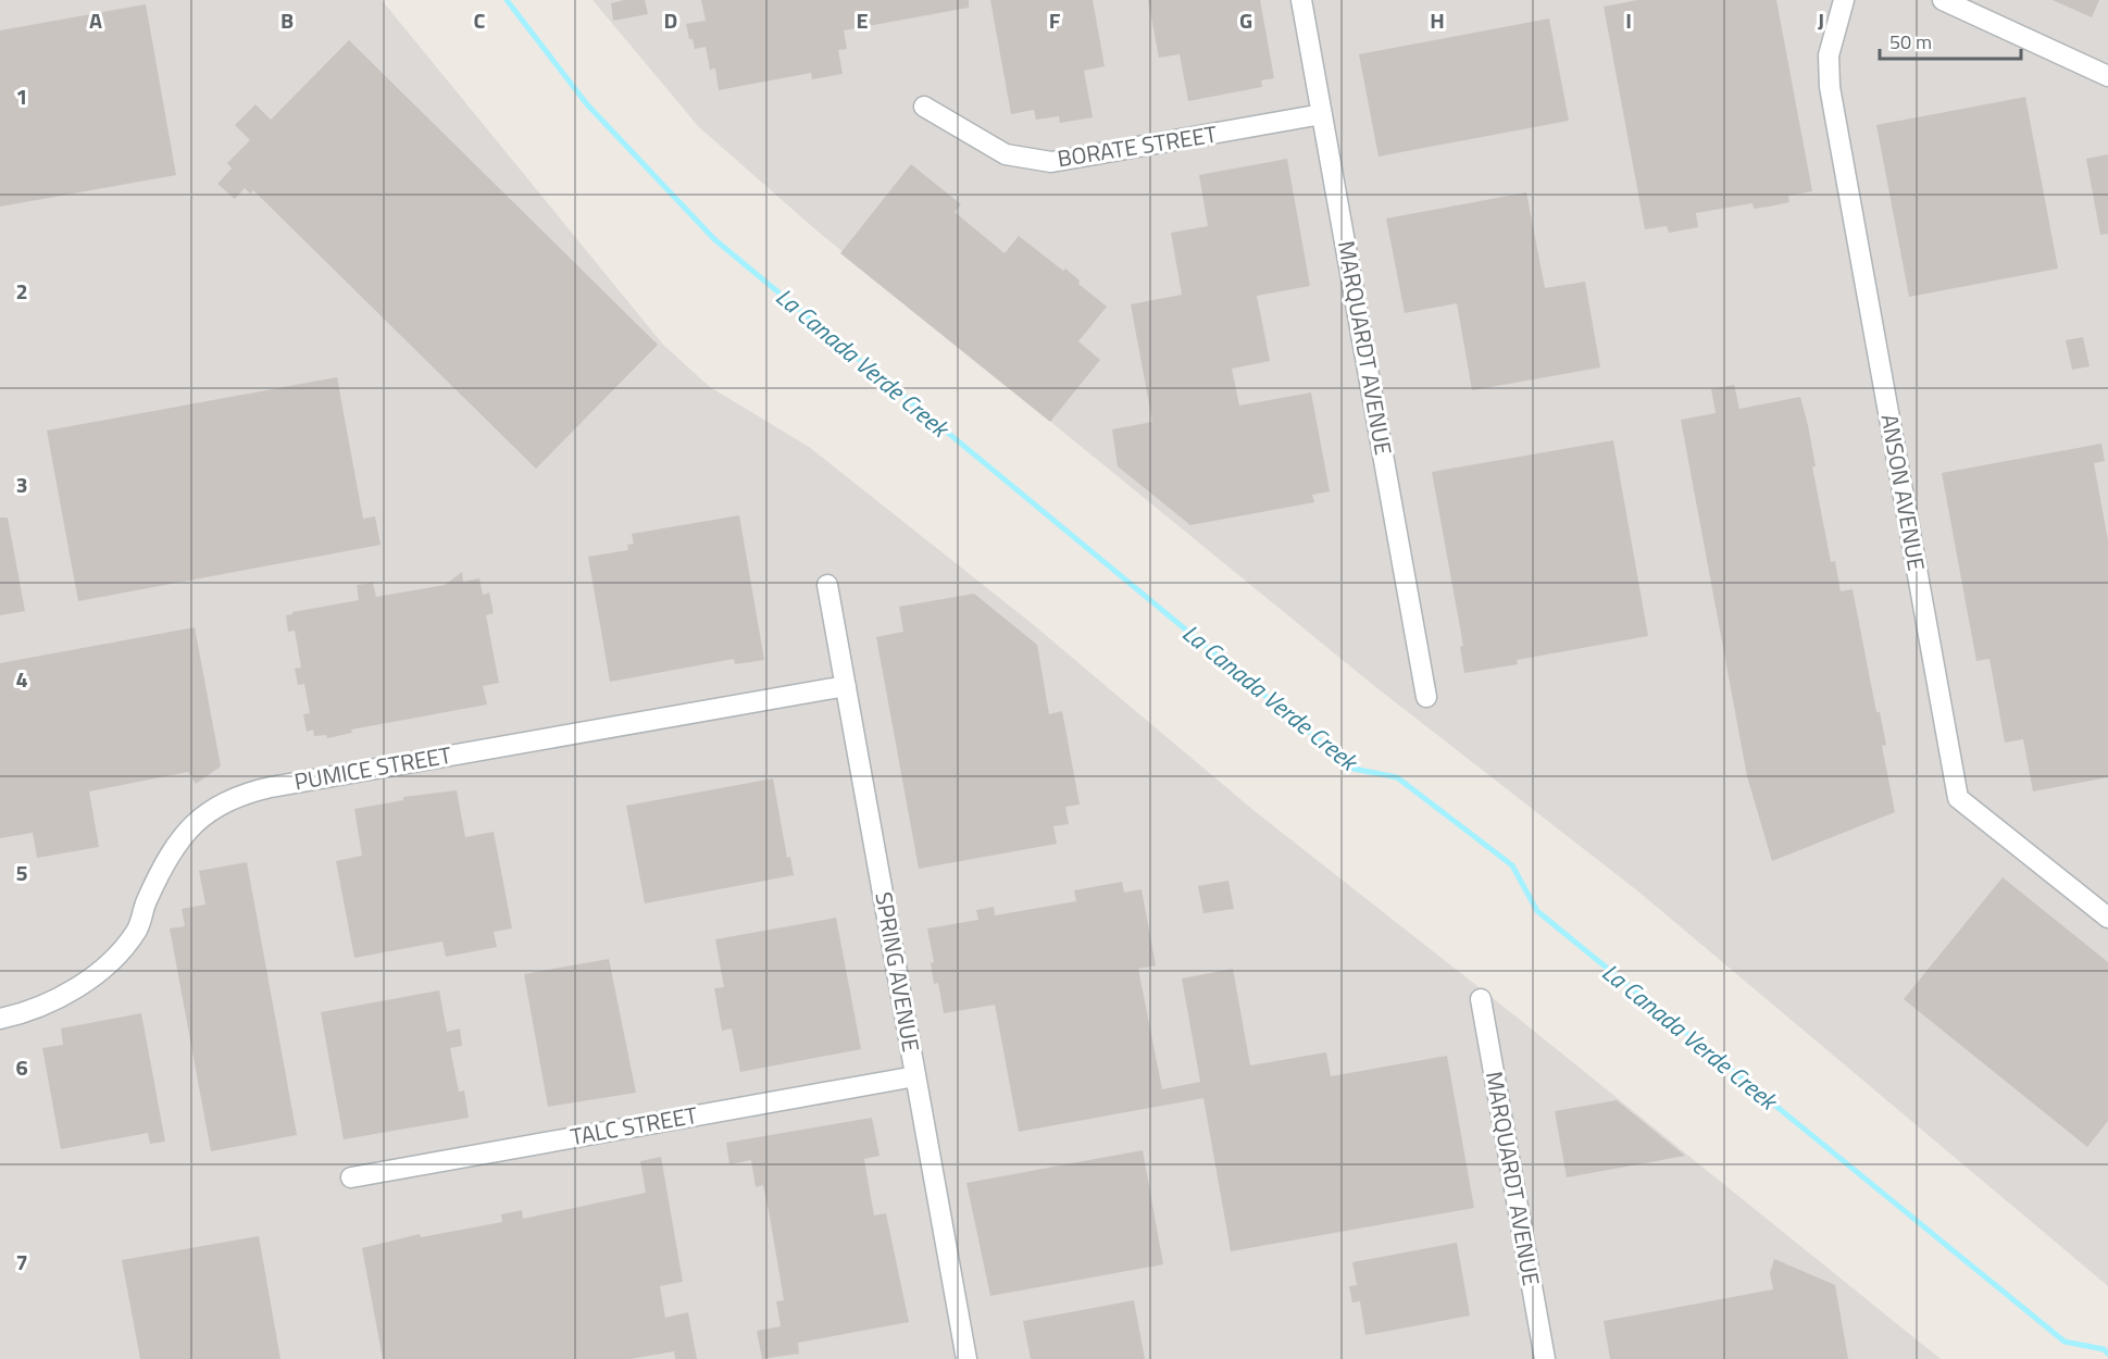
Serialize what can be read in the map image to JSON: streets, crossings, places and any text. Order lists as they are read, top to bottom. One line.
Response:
{"streets":{"street":["BORATE STREET","MARQUARDT AVENUE","ANSON AVENUE","PUMICE STREET","SPRING AVENUE","TALC STREET"]},"crossings":[["BORATE STREET","MARQUARDT AVENUE"],["PUMICE STREET","SPRING AVENUE"],["SPRING AVENUE","TALC STREET"]],"water":["La Canada Verde Creek"],"scale_bar":"50 m","grid":{"columns":["A","B","C","D","E","F","G","H","I","J"],"rows":["1","2","3","4","5","6","7"]}}
